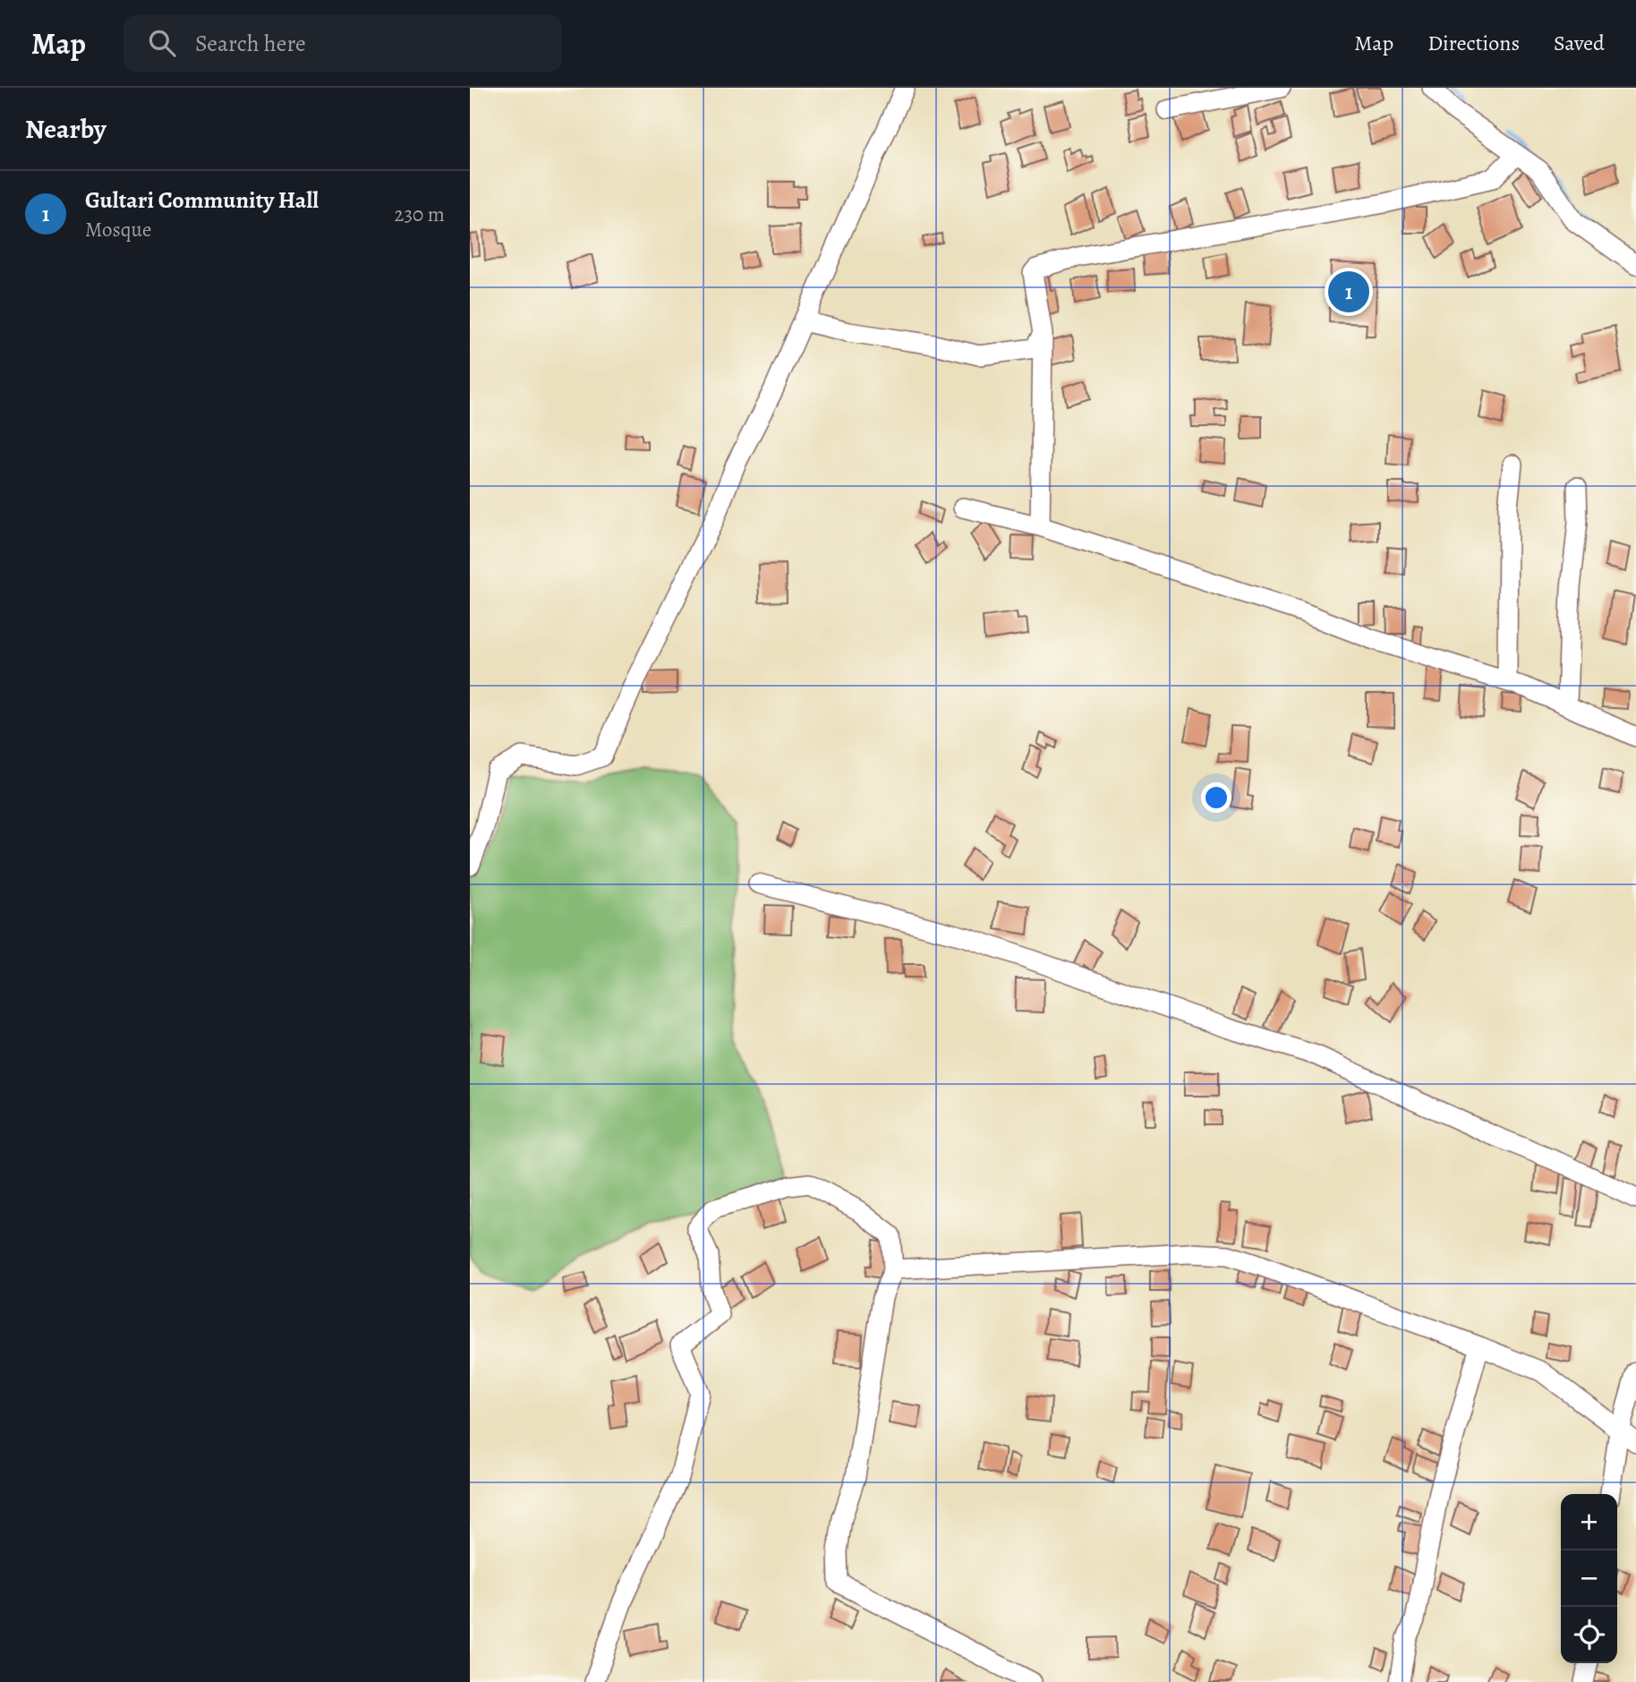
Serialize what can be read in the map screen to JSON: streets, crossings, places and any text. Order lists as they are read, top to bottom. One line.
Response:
{"page":{"header":"Map","search":"Search here","nav":["Map","Directions","Saved"],"heading":"Nearby","list":[{"mark":"1","name":"Gultari Community Hall","note":"Mosque","value":"230 m"}],"pins":"1","map_buttons":["+","−"]}}
